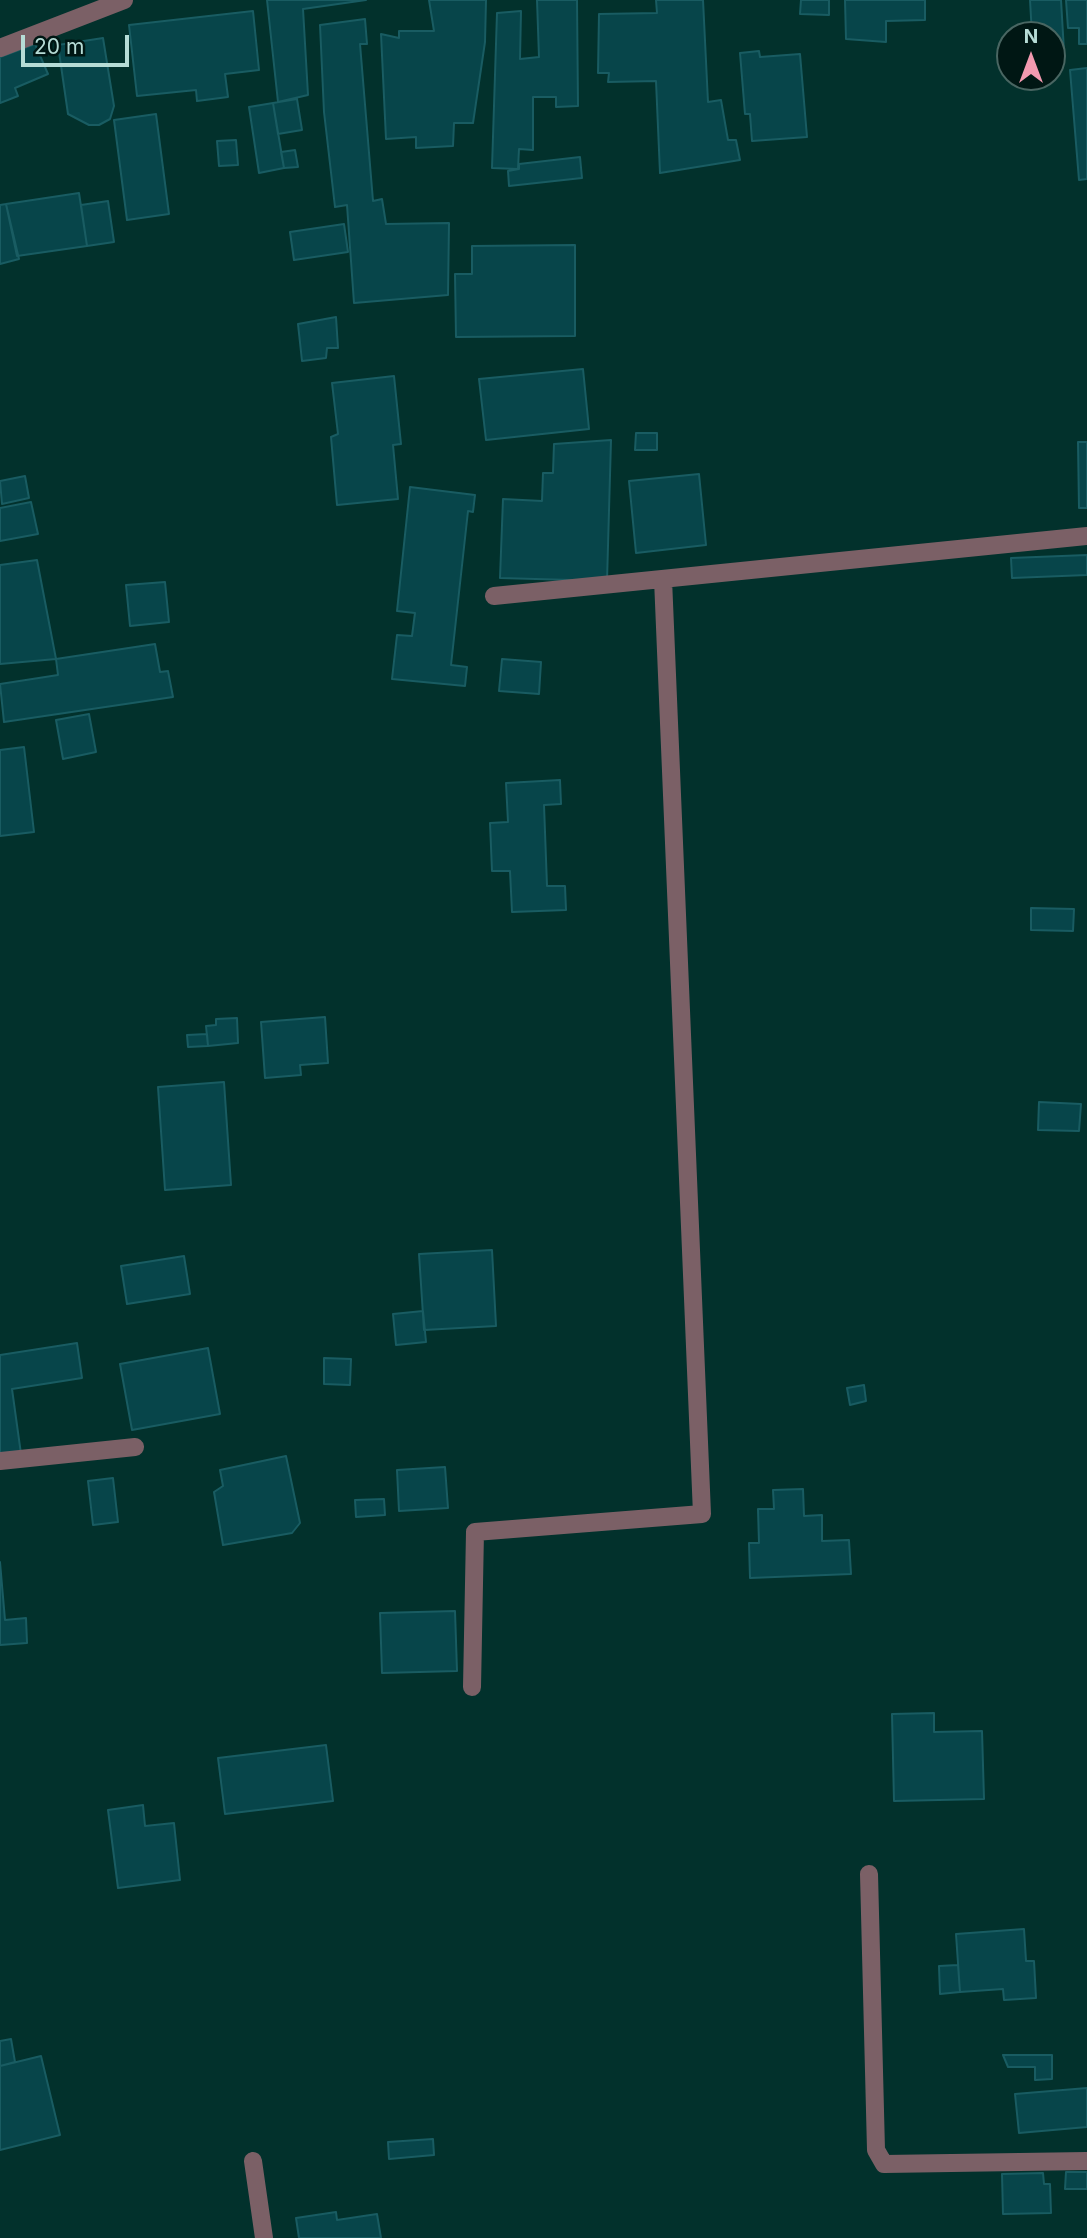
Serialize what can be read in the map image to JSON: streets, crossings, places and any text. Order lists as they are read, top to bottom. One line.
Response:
{"scale_bar":"20 m","north":"top"}
